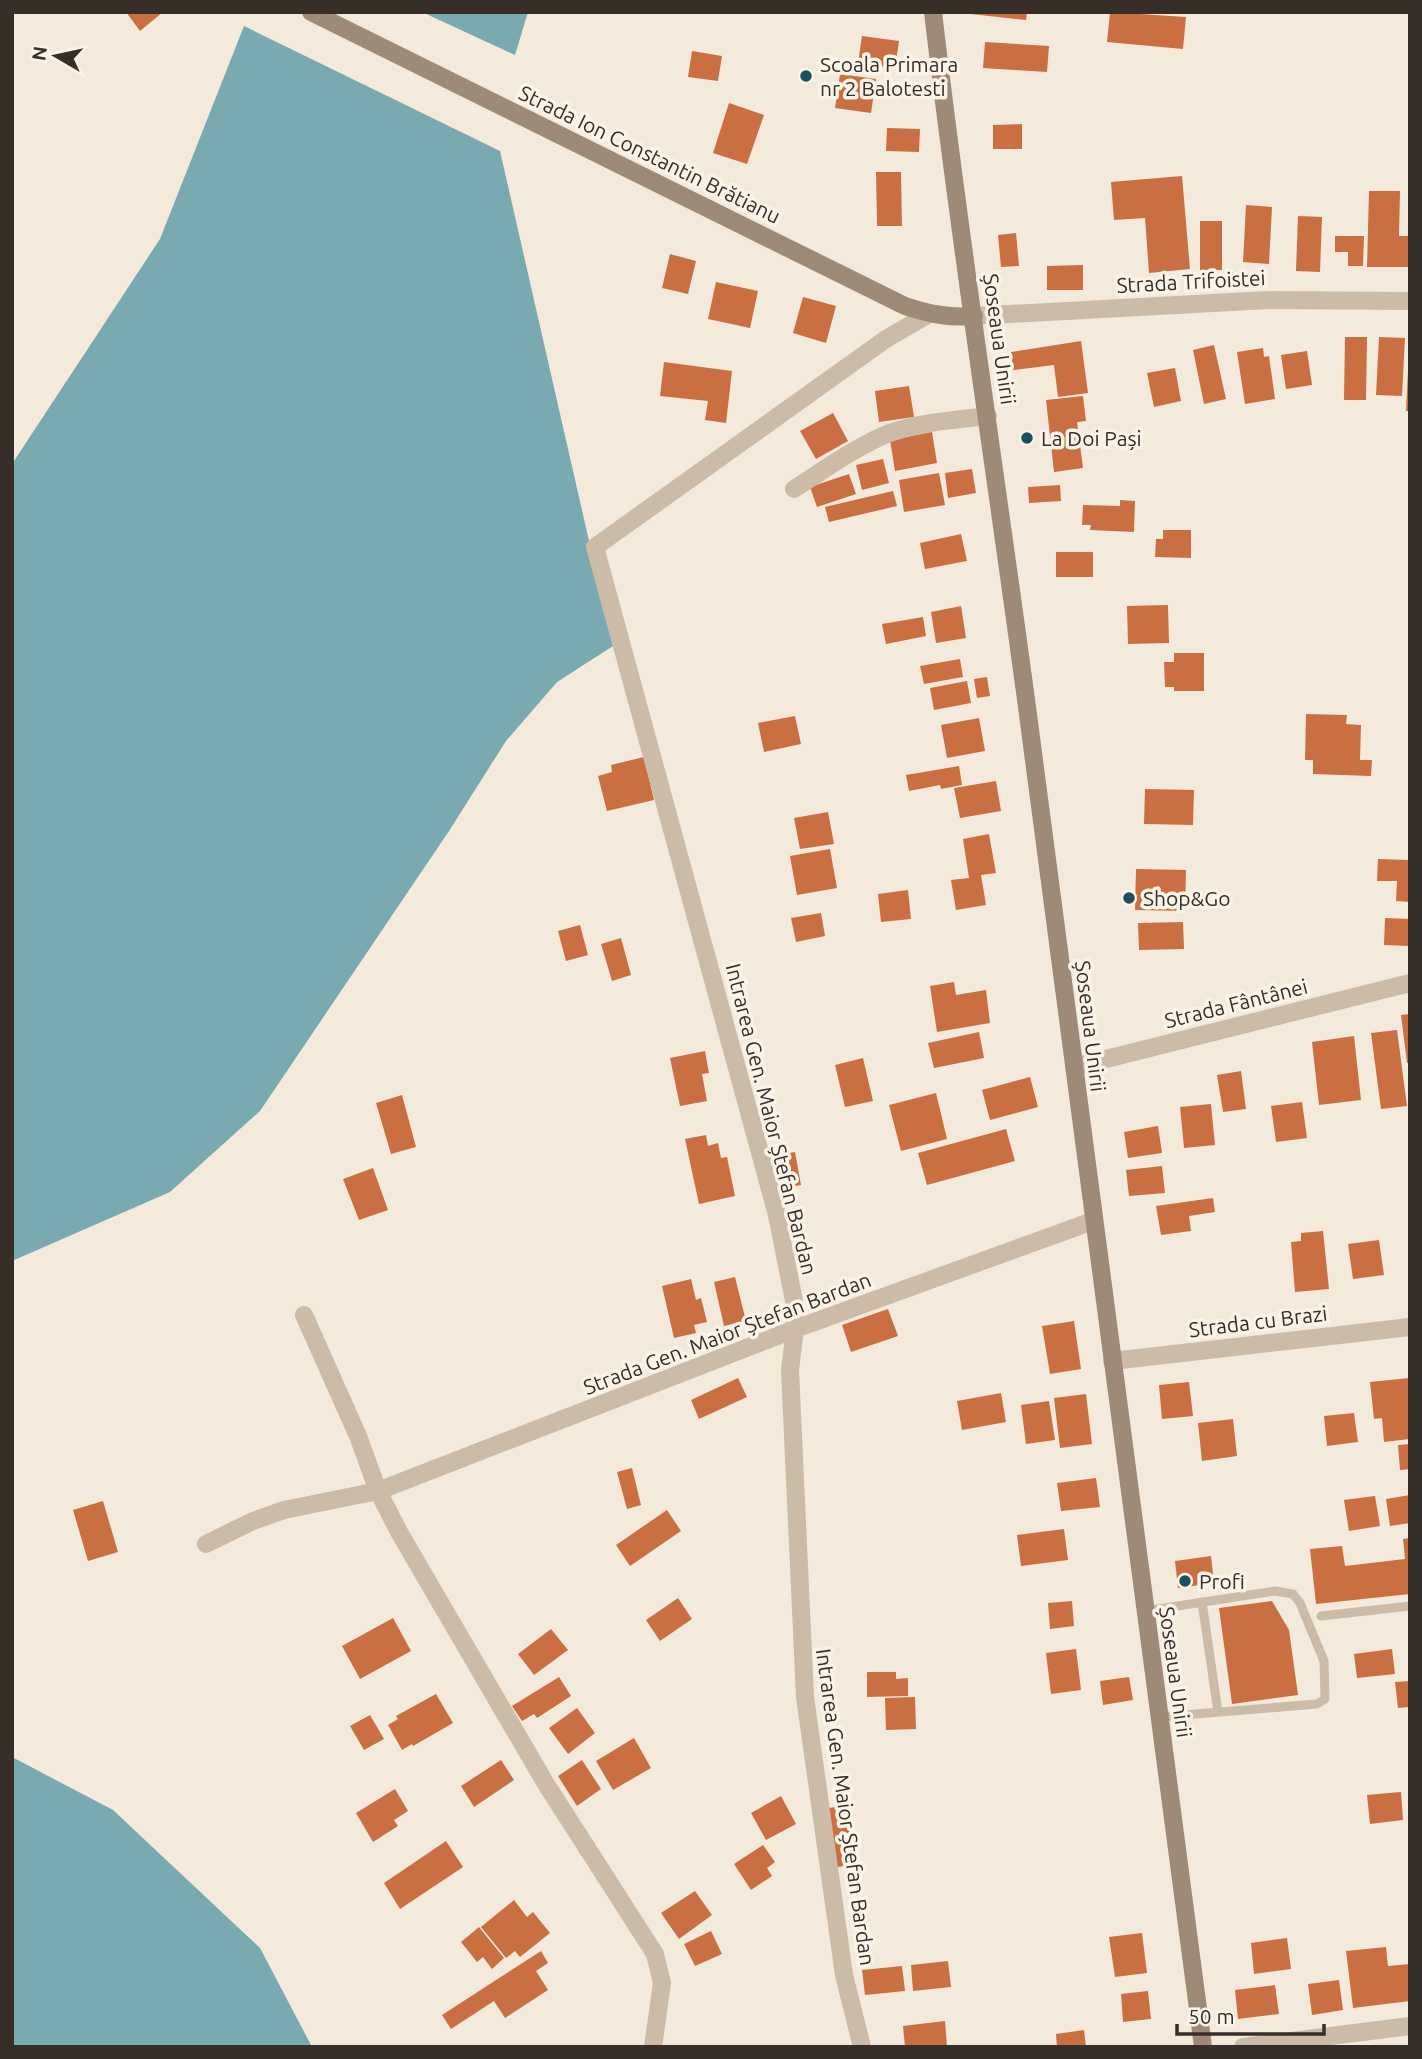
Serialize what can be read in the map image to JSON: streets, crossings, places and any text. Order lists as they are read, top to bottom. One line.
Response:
{"streets":{"main road":["Strada Ion Constantin Brătianu","Șoseaua Unirii"],"street":["Strada Trifoistei","Strada Fântânei","Intrarea Gen. Maior Ștefan Bardan","Strada cu Brazi","Strada Gen. Maior Ștefan Bardan"]},"crossings":[["Strada Ion Constantin Brătianu","Strada Trifoistei"],["Strada Ion Constantin Brătianu","Șoseaua Unirii"],["Strada Ion Constantin Brătianu","Intrarea Gen. Maior Ștefan Bardan"],["Strada Trifoistei","Șoseaua Unirii"],["Șoseaua Unirii","Strada Fântânei"],["Șoseaua Unirii","Strada cu Brazi"],["Șoseaua Unirii","Strada Gen. Maior Ștefan Bardan"],["Intrarea Gen. Maior Ștefan Bardan","Strada Gen. Maior Ștefan Bardan"]],"places":["Scoala Primara nr 2 Balotesti","La Doi Pași","Shop&Go","Profi"],"scale_bar":"50 m","north":"left"}
